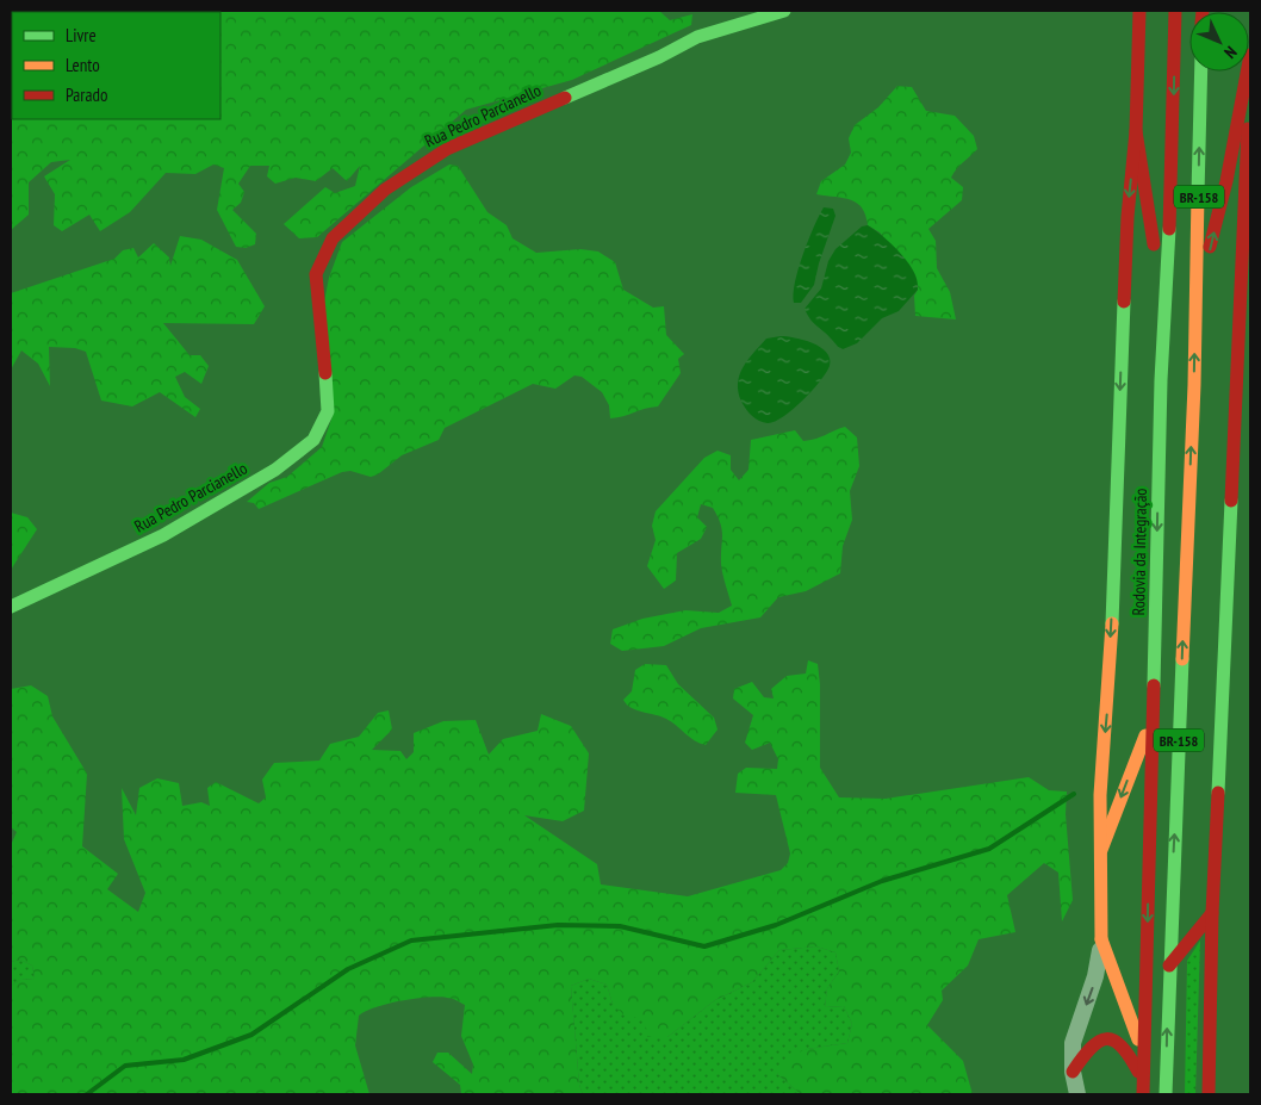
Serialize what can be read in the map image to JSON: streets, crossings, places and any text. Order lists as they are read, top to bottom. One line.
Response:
{"streets":{"main road":["Rua Pedro Parcianello","BR-158","Rodovia da Integração"]},"crossings":[["BR-158","Rodovia da Integração"]],"legend":["Livre","Lento","Parado"],"north":"bottom right"}
